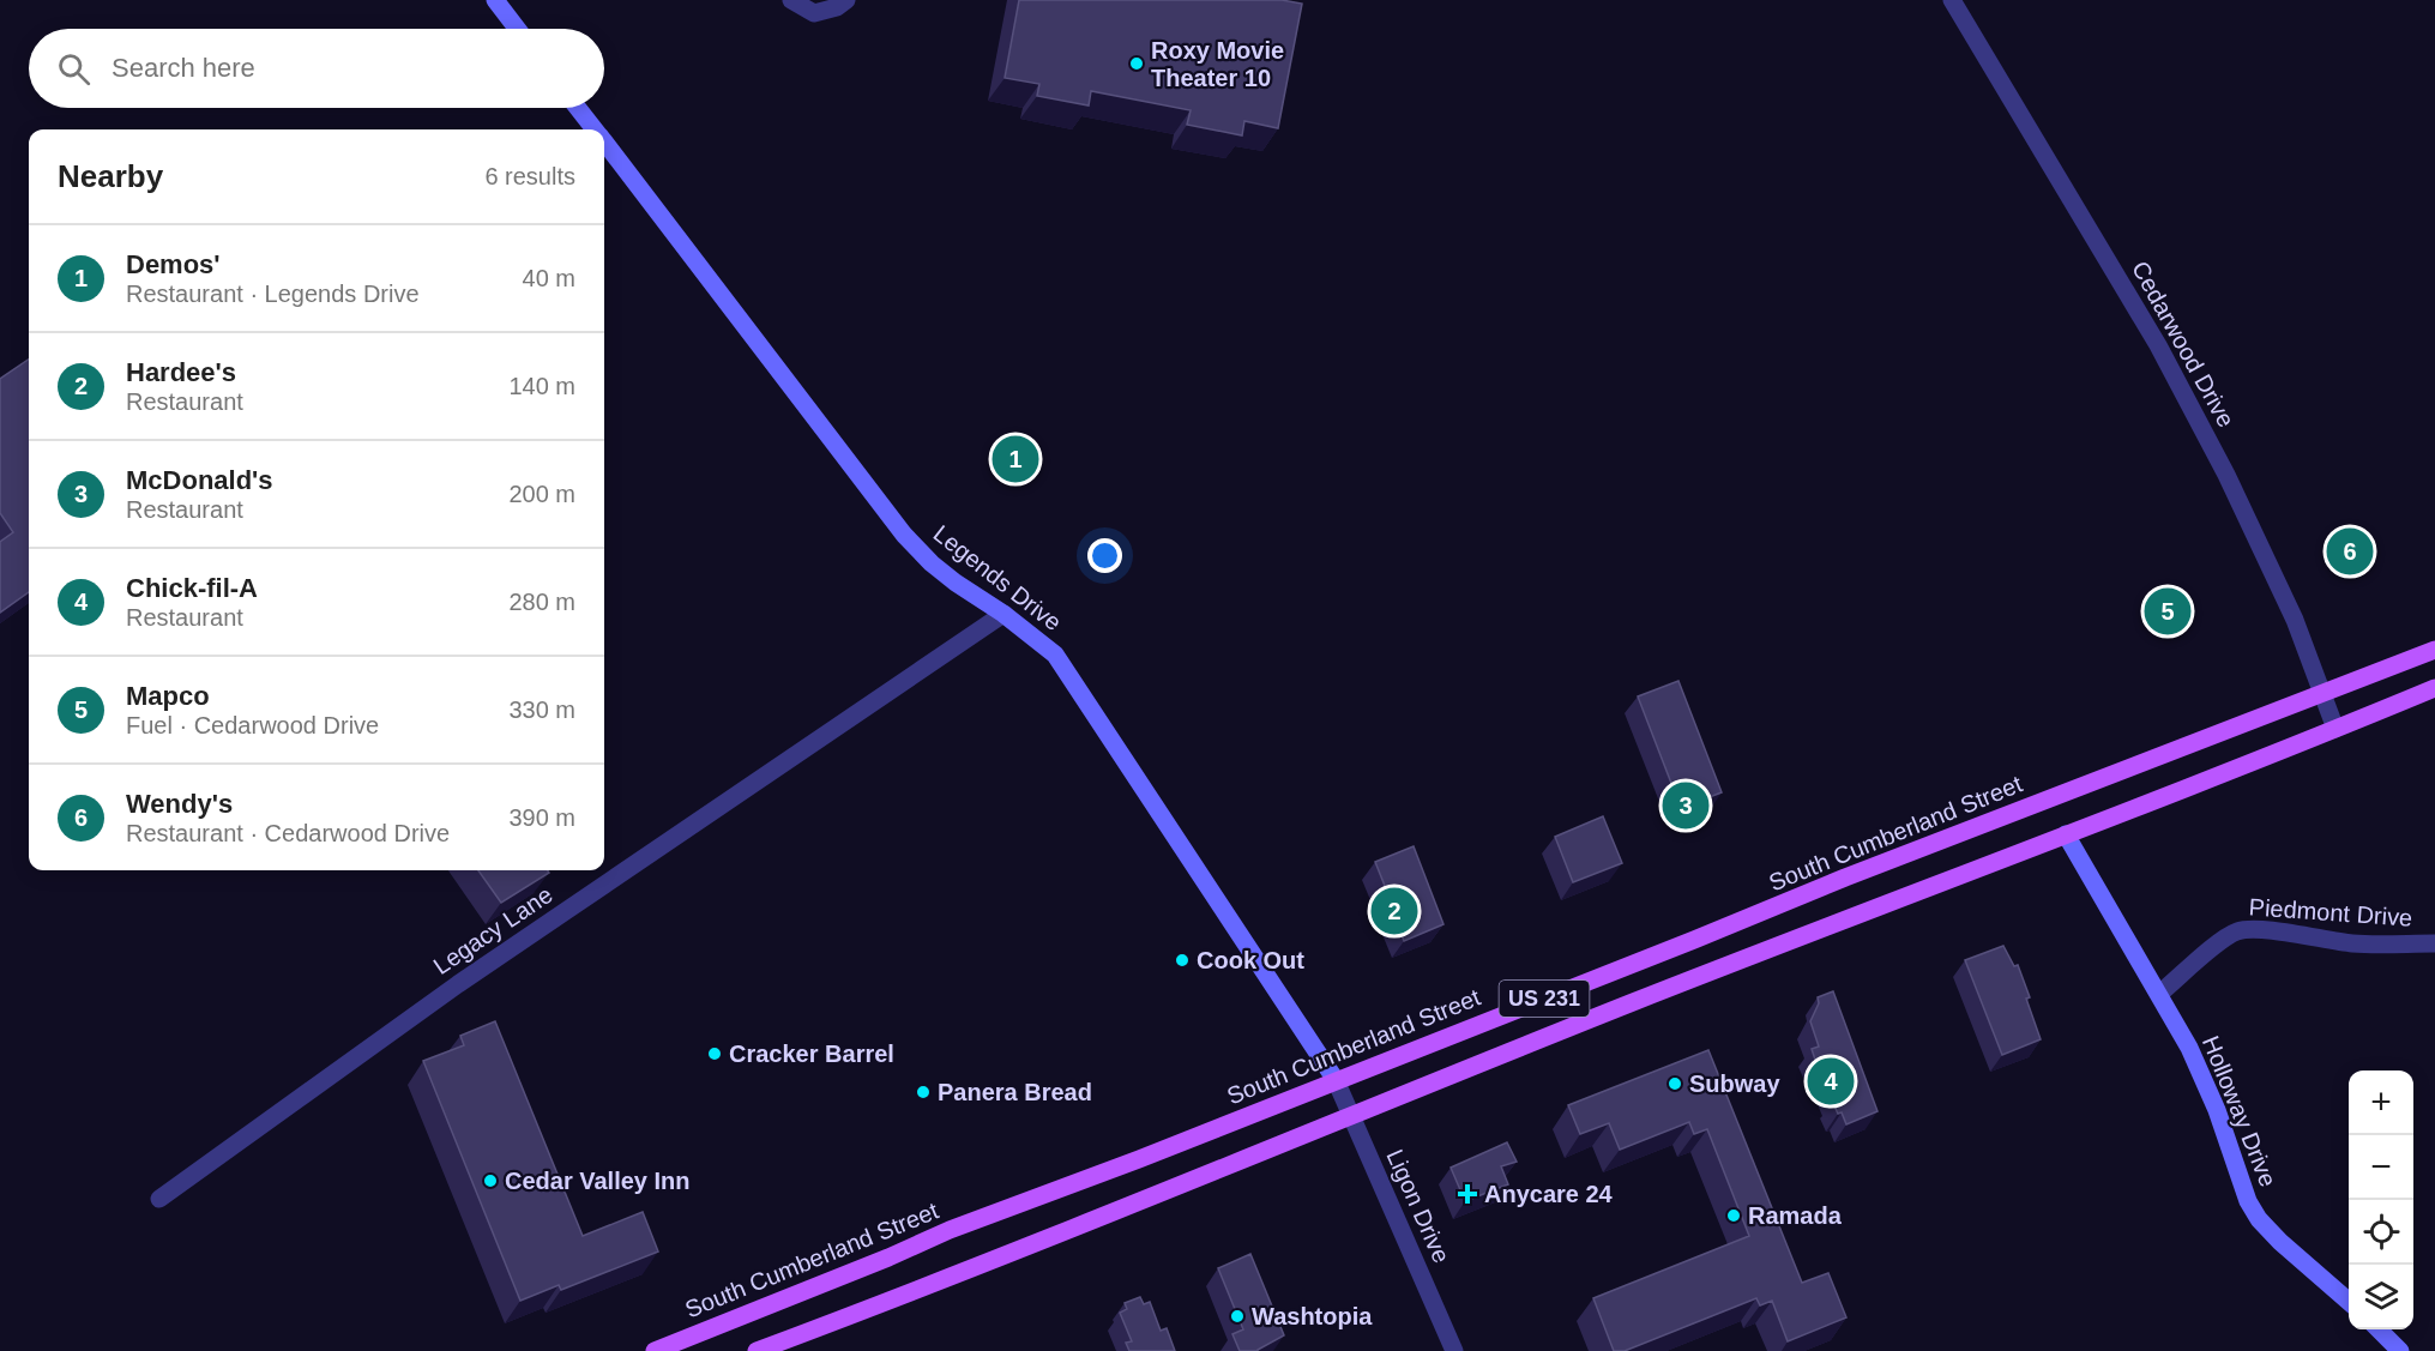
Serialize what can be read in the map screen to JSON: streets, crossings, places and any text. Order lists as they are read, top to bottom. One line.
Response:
{"streets":{"main road":["South Cumberland Street","US 231"],"street":["Cedarwood Drive","Legends Drive","Piedmont Drive","Legacy Lane","Holloway Drive","Ligon Drive"]},"crossings":[["Cedarwood Drive","South Cumberland Street"],["Cedarwood Drive","US 231"],["Legends Drive","South Cumberland Street"],["Legends Drive","Legacy Lane"],["Legends Drive","Ligon Drive"],["South Cumberland Street","Ligon Drive"],["Piedmont Drive","Holloway Drive"],["US 231","Holloway Drive"],["US 231","Ligon Drive"]],"places":{"other":["Roxy Movie Theater 10","Cook Out","Cracker Barrel","Subway","Panera Bread","Cedar Valley Inn","Ramada","Washtopia"],"health":["Anycare 24"]},"page":{"search":"Search here","heading":["Nearby","6 results"],"list":[{"mark":"1","name":"Demos'","note":"Restaurant · Legends Drive","value":"40 m"},{"mark":"2","name":"Hardee's","note":"Restaurant","value":"140 m"},{"mark":"3","name":"McDonald's","note":"Restaurant","value":"200 m"},{"mark":"4","name":"Chick-fil-A","note":"Restaurant","value":"280 m"},{"mark":"5","name":"Mapco","note":"Fuel · Cedarwood Drive","value":"330 m"},{"mark":"6","name":"Wendy's","note":"Restaurant · Cedarwood Drive","value":"390 m"}],"pins":["1","6","5","3","2","4"],"map_buttons":["+","−"]}}
